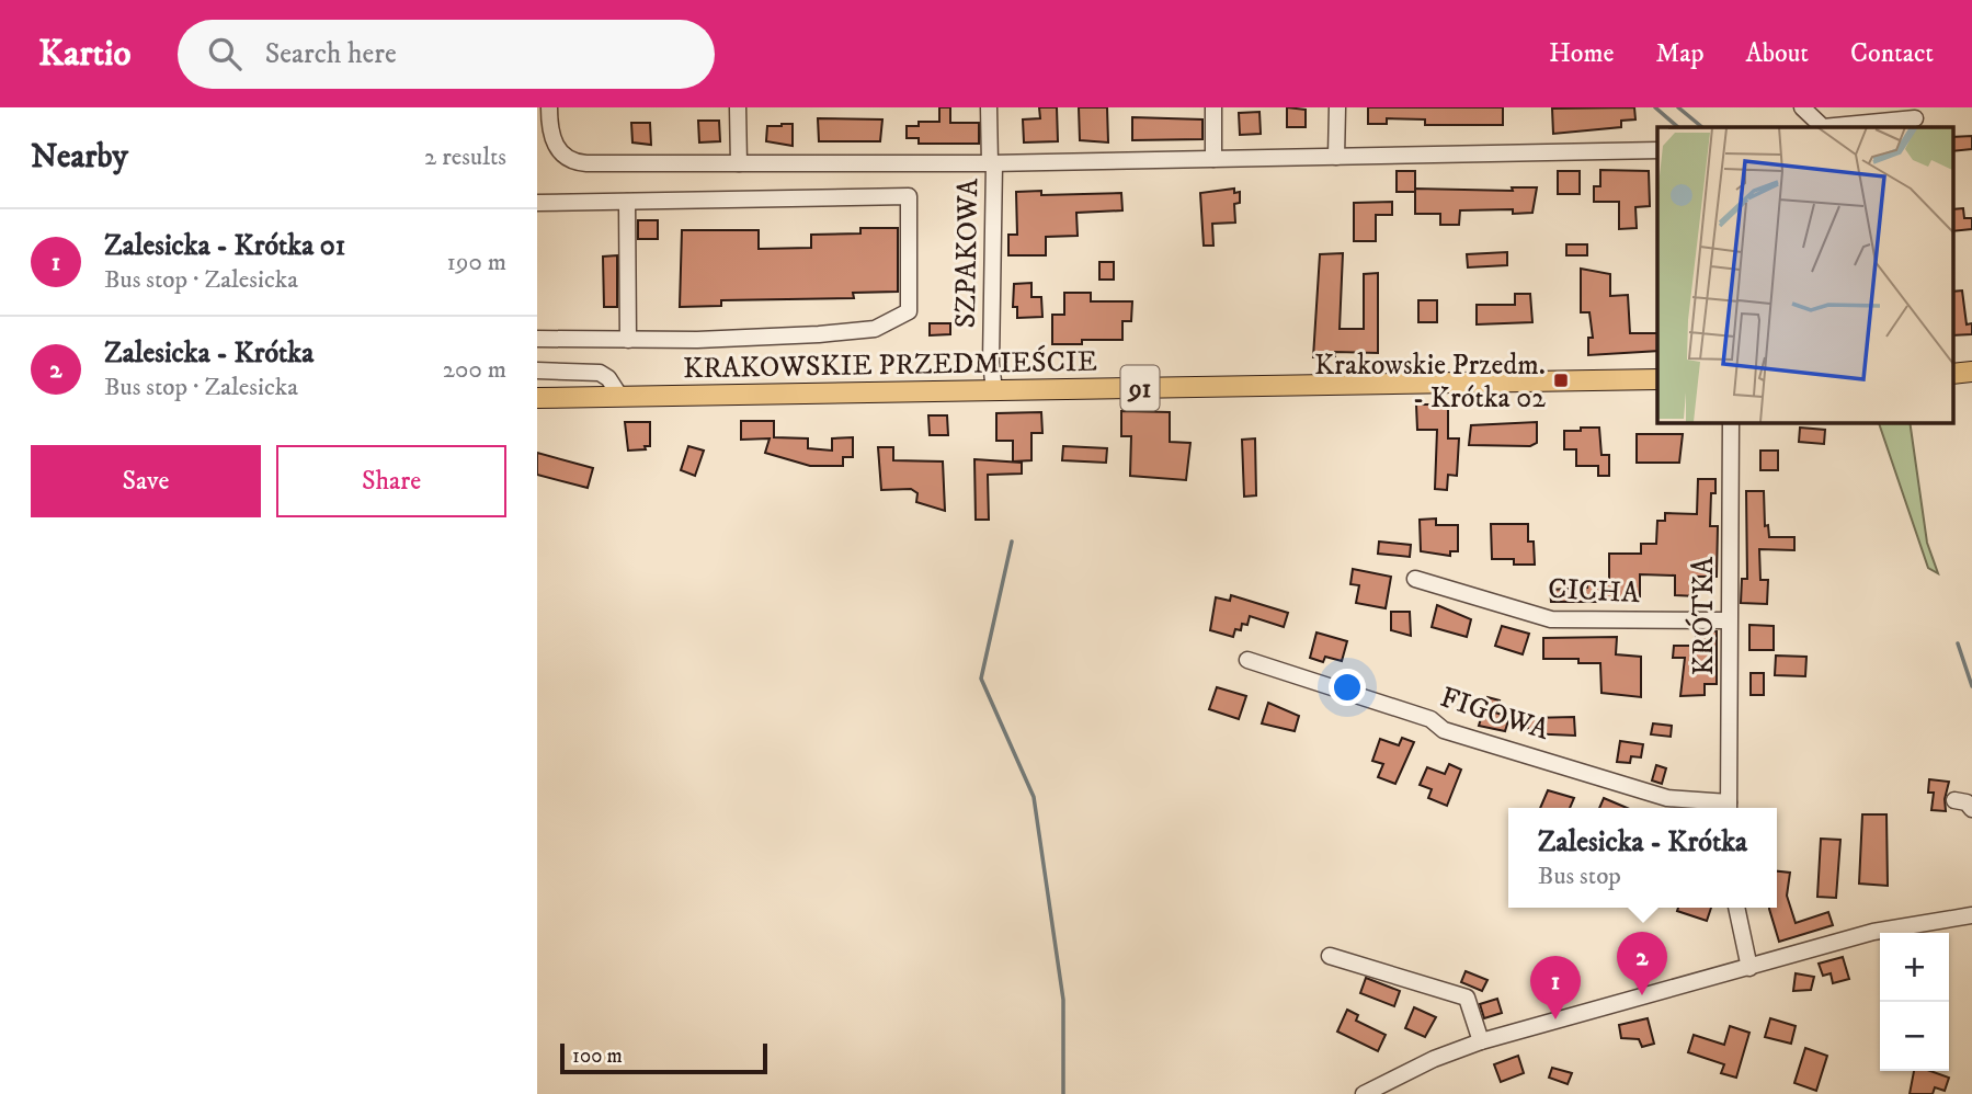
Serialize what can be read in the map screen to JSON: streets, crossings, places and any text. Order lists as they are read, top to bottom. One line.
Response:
{"streets":{"main road":["KRAKOWSKIE PRZEDMIEŚCIE","91"],"street":["SZPAKOWA","CICHA","KRÓTKA","FIGOWA"]},"crossings":[["SZPAKOWA","KRAKOWSKIE PRZEDMIEŚCIE"],["CICHA","KRÓTKA"],["KRÓTKA","FIGOWA"]],"places":{"transit":["Krakowskie Przedm. - Krótka 02"]},"scale_bar":"100 m","page":{"header":"Kartio","search":"Search here","nav":["Home","Map","About","Contact"],"heading":["Nearby","2 results"],"list":[{"mark":"1","name":"Zalesicka - Krótka 01","note":"Bus stop · Zalesicka","value":"190 m"},{"mark":"2","name":"Zalesicka - Krótka","note":"Bus stop · Zalesicka","value":"200 m"}],"buttons":["Save","Share"],"popup":["Zalesicka - Krótka","Bus stop"],"pins":["2","1"],"map_buttons":["+","−"],"scale":"100 m"}}
